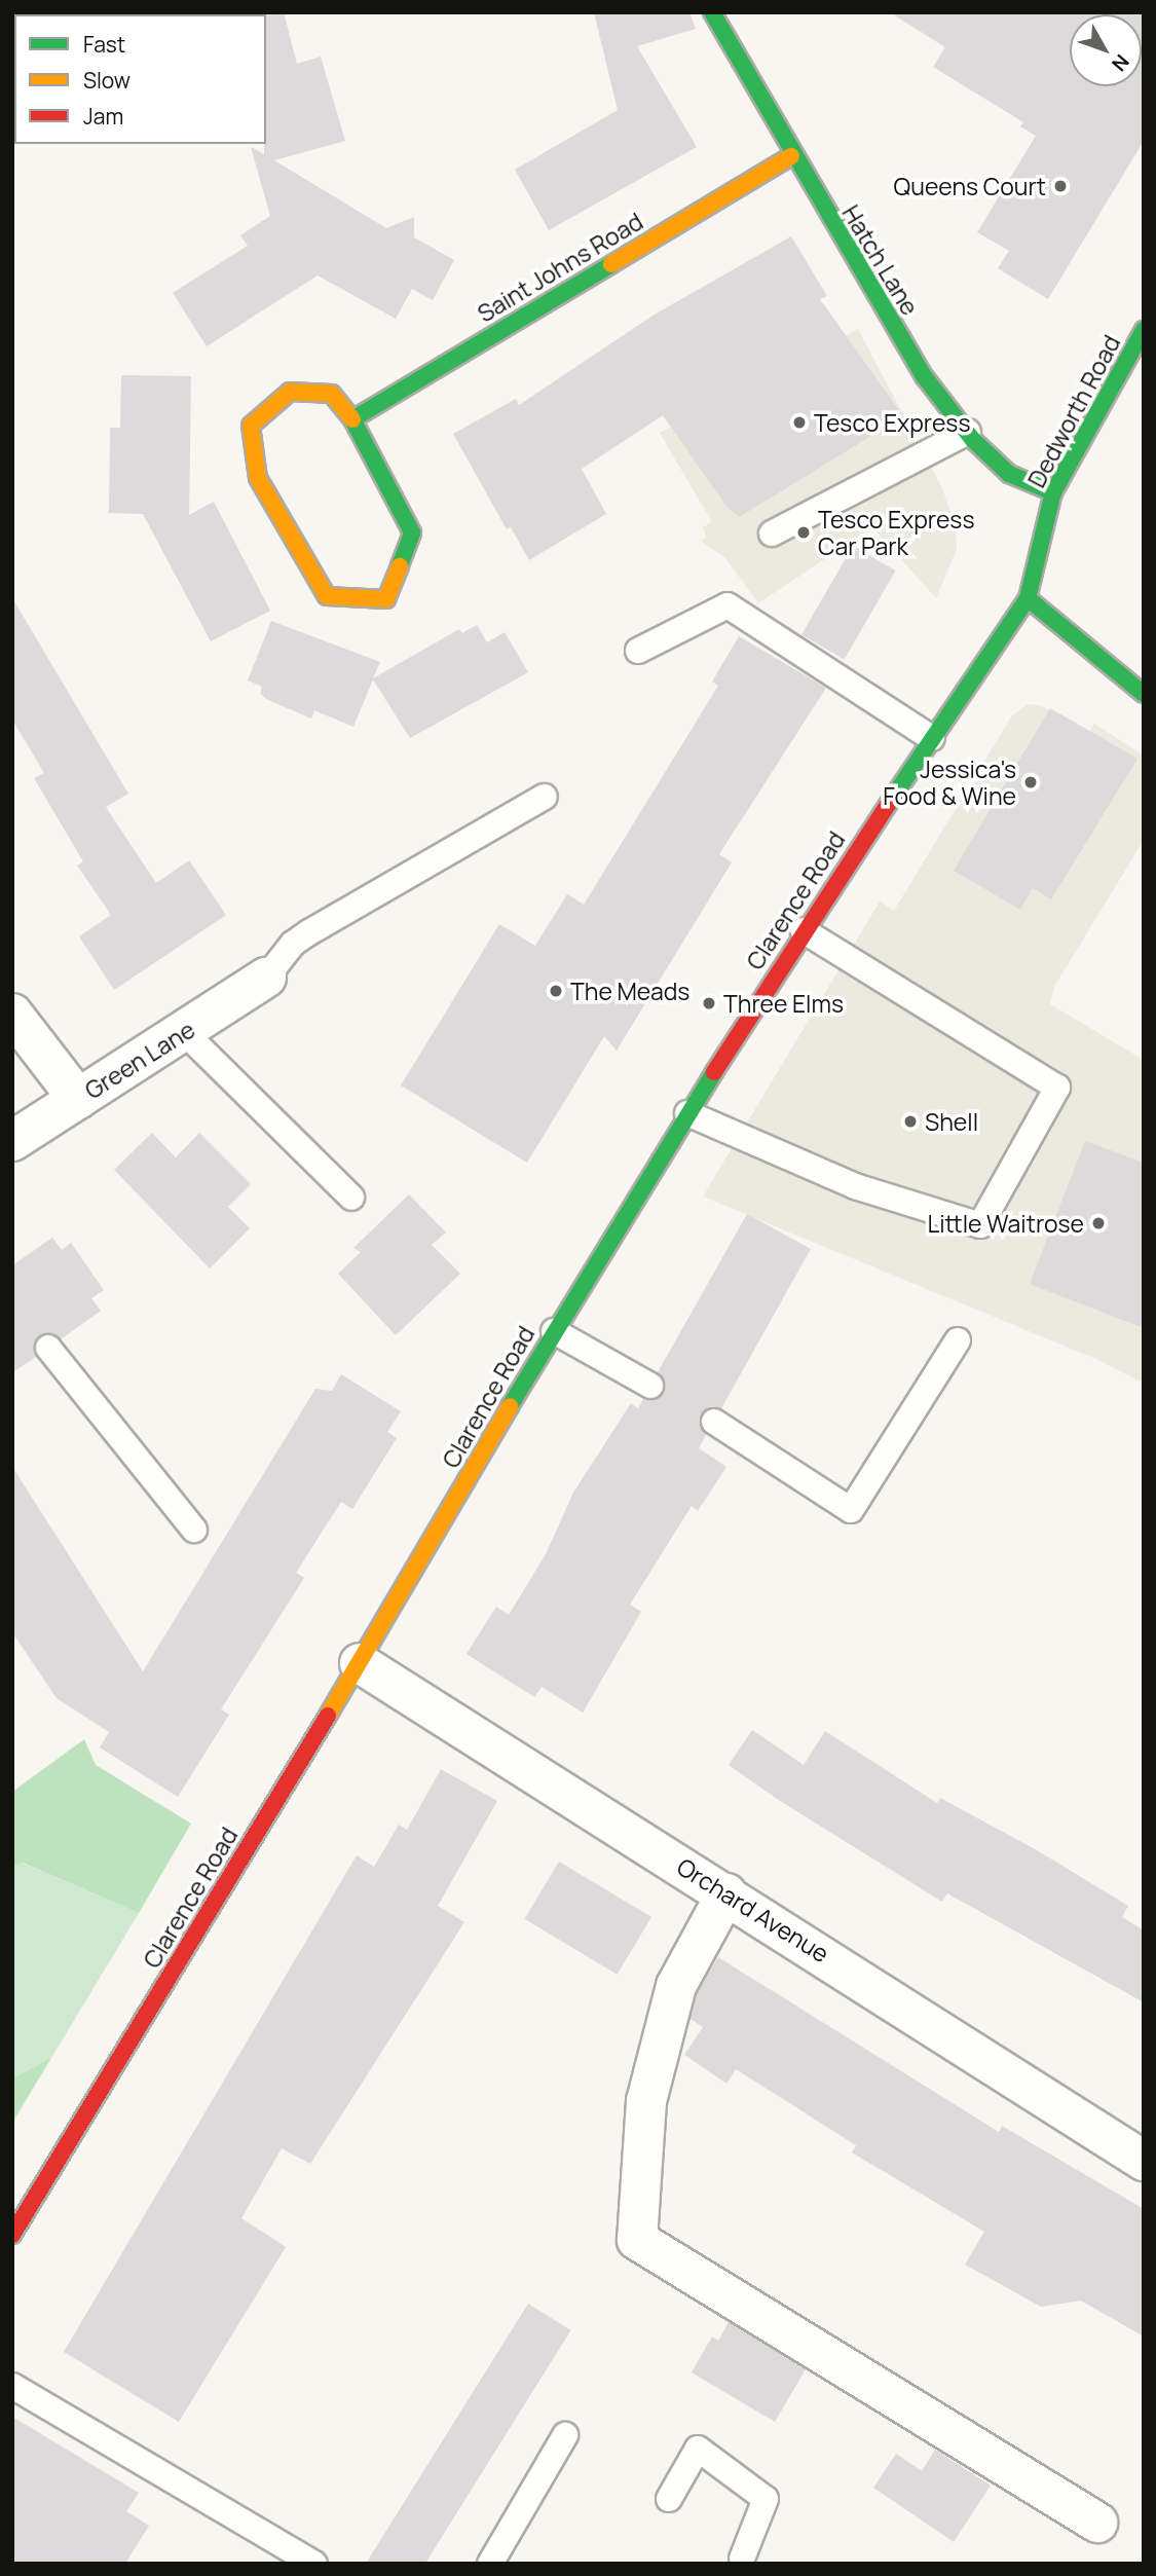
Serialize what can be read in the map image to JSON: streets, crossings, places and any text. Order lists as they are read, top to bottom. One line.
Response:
{"streets":{"main road":["Hatch Lane","Saint Johns Road","Dedworth Road","Clarence Road"],"street":["Green Lane","Orchard Avenue"]},"crossings":[["Hatch Lane","Saint Johns Road"],["Hatch Lane","Dedworth Road"],["Dedworth Road","Clarence Road"],["Clarence Road","Orchard Avenue"]],"places":["Queens Court","Tesco Express","Tesco Express Car Park","Jessica's Food & Wine","The Meads","Three Elms","Shell","Little Waitrose"],"legend":["Fast","Slow","Jam"],"north":"bottom right"}
